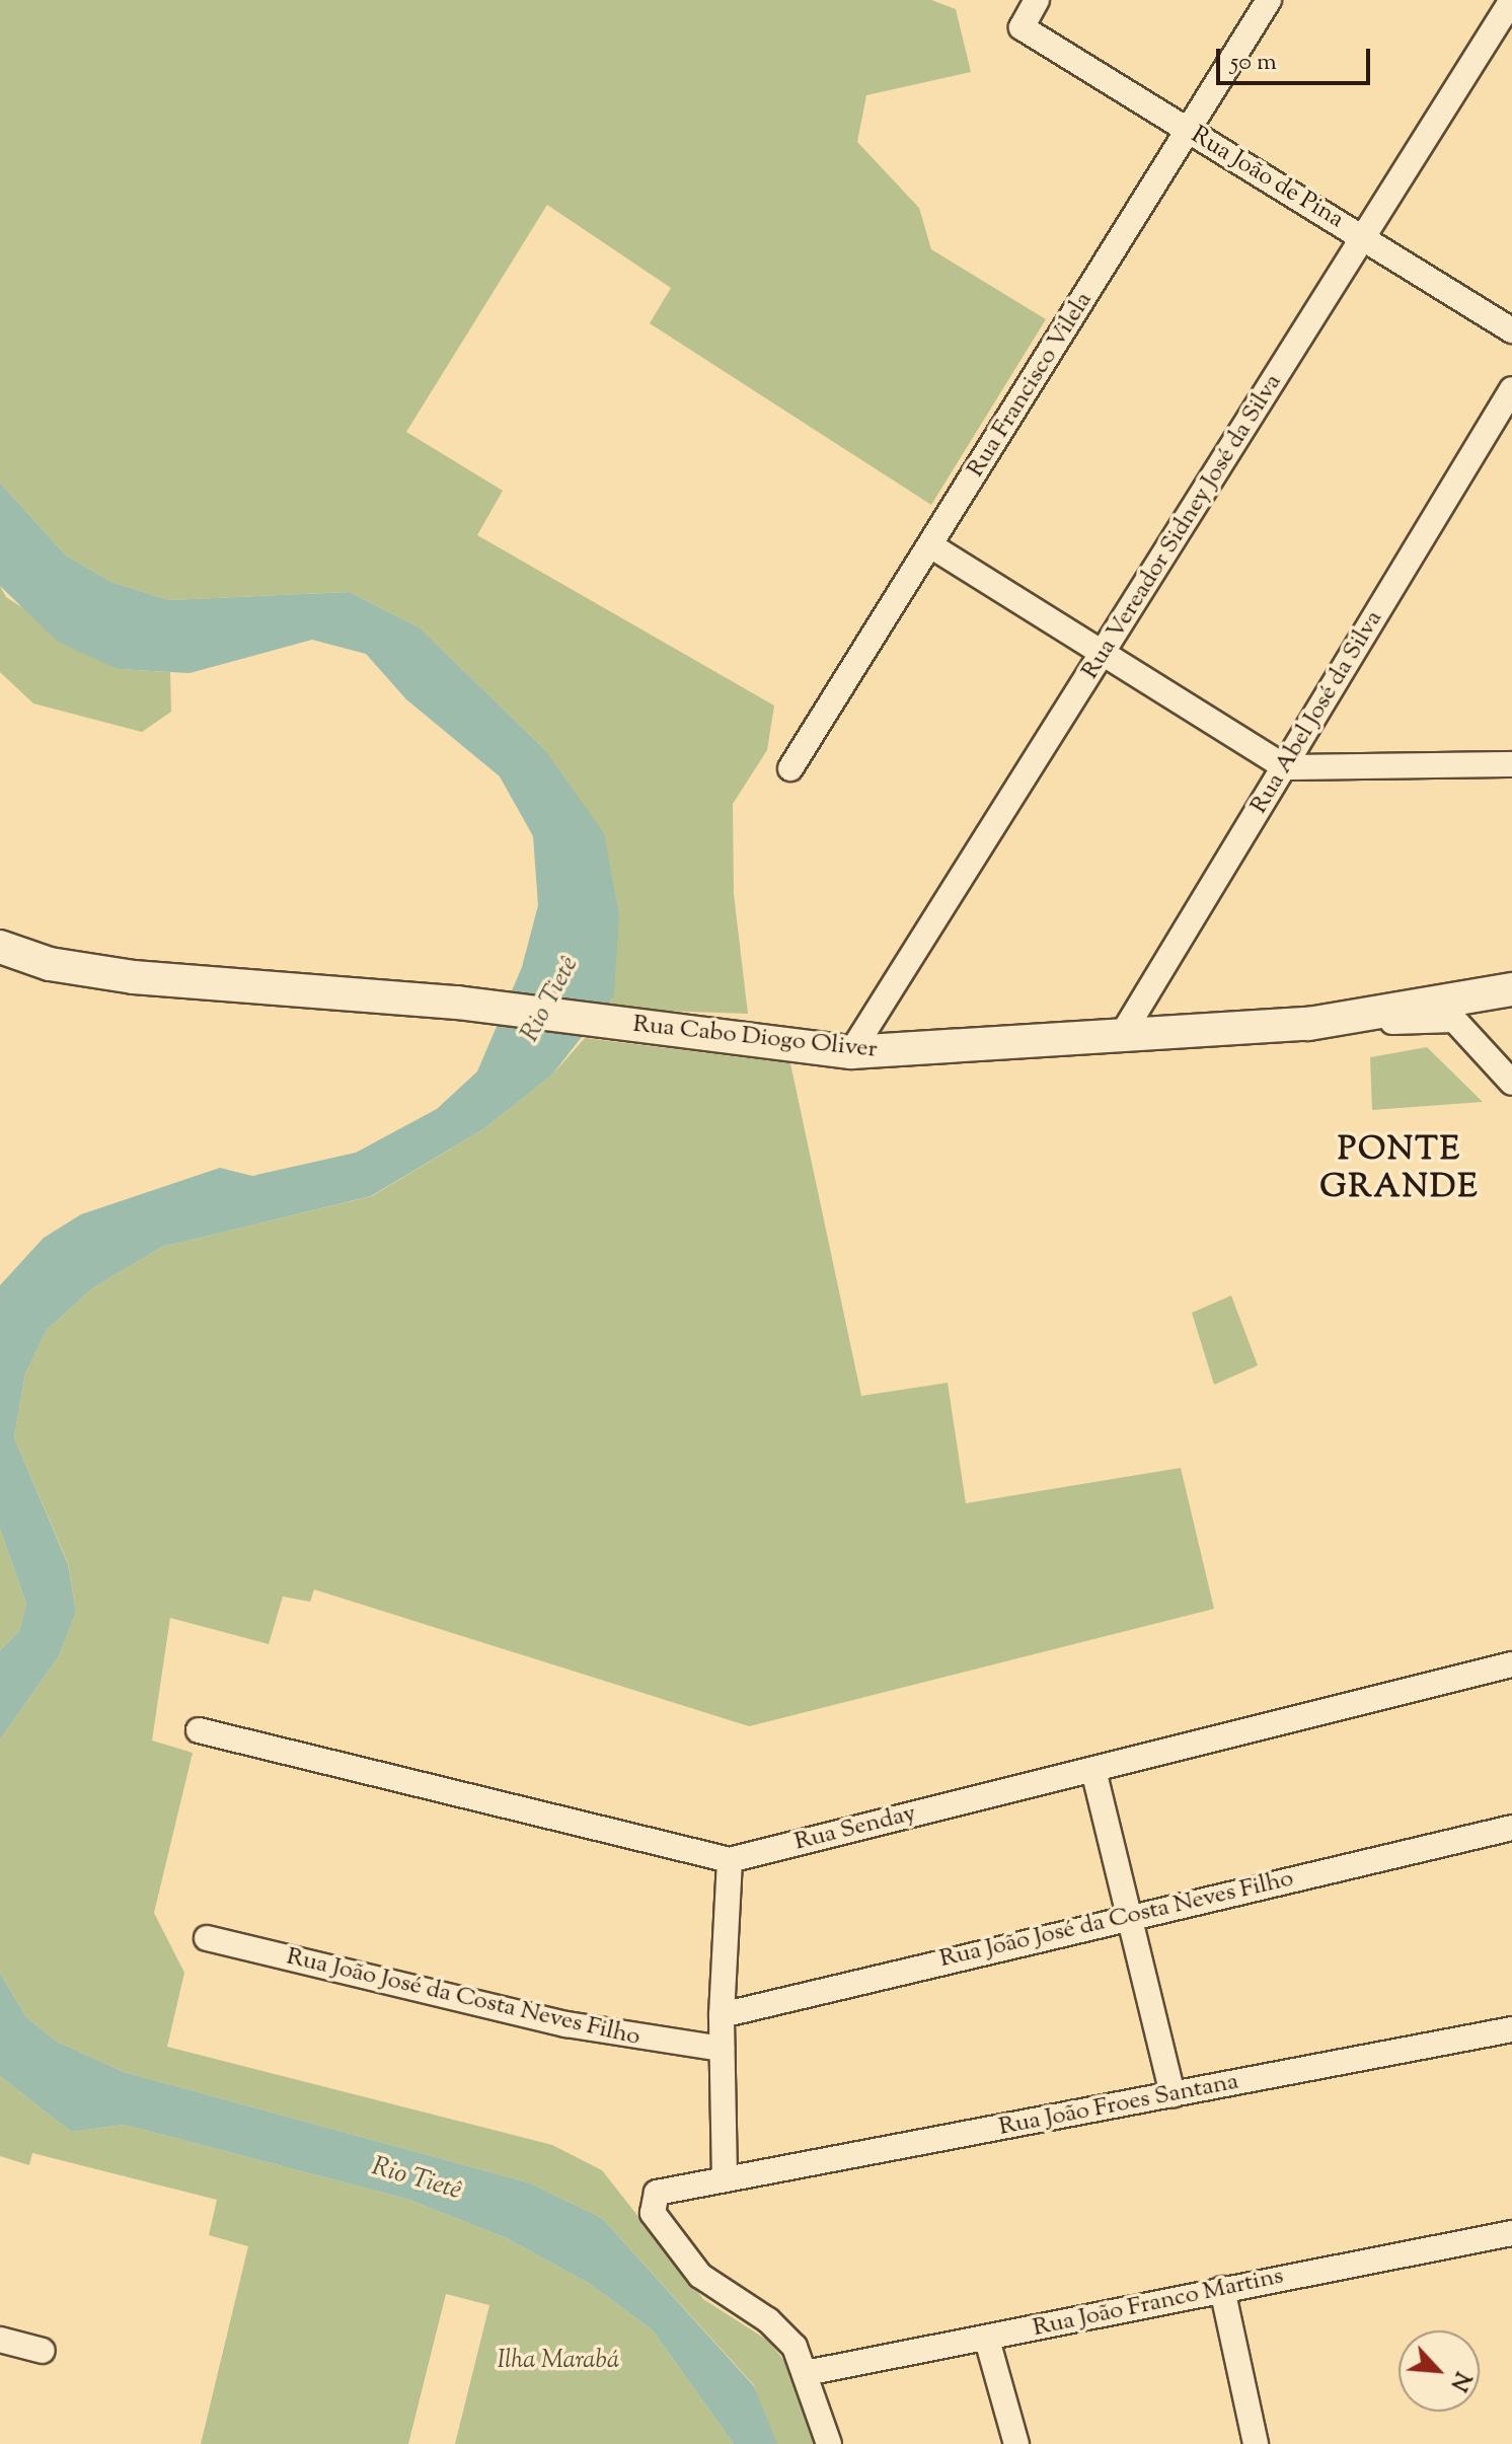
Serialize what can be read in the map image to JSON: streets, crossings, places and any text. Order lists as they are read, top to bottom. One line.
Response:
{"streets":{"main road":["Rua Cabo Diogo Oliver"],"street":["Rua João de Pina","Rua Francisco Vilela","Rua Vereador Sidney José da Silva","Rua Abel José da Silva","Rua Senday","Rua João José da Costa Neves Filho","Rua João Froes Santana","Rua João Franco Martins"]},"crossings":[["Rua João de Pina","Rua Francisco Vilela"],["Rua João de Pina","Rua Vereador Sidney José da Silva"],["Rua Vereador Sidney José da Silva","Rua Cabo Diogo Oliver"],["Rua Abel José da Silva","Rua Cabo Diogo Oliver"],["Rua João Froes Santana","Rua João Franco Martins"]],"districts":["PONTE GRANDE"],"water":["Rio Tietê"],"parks":["Ilha Marabá"],"scale_bar":"50 m","north":"bottom right"}
